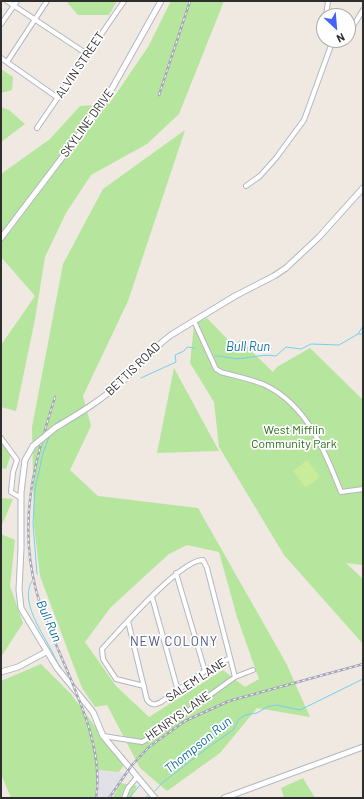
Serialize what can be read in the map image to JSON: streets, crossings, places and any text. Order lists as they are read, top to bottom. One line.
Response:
{"streets":{"street":["ALVIN STREET","SKYLINE DRIVE","BETTIS ROAD","SALEM LANE","HENRYS LANE"]},"crossings":[["BETTIS ROAD","HENRYS LANE"]],"districts":["NEW COLONY"],"water":["Bull Run","Thompson Run"],"parks":["West Mifflin Community Park"],"north":"bottom right"}
